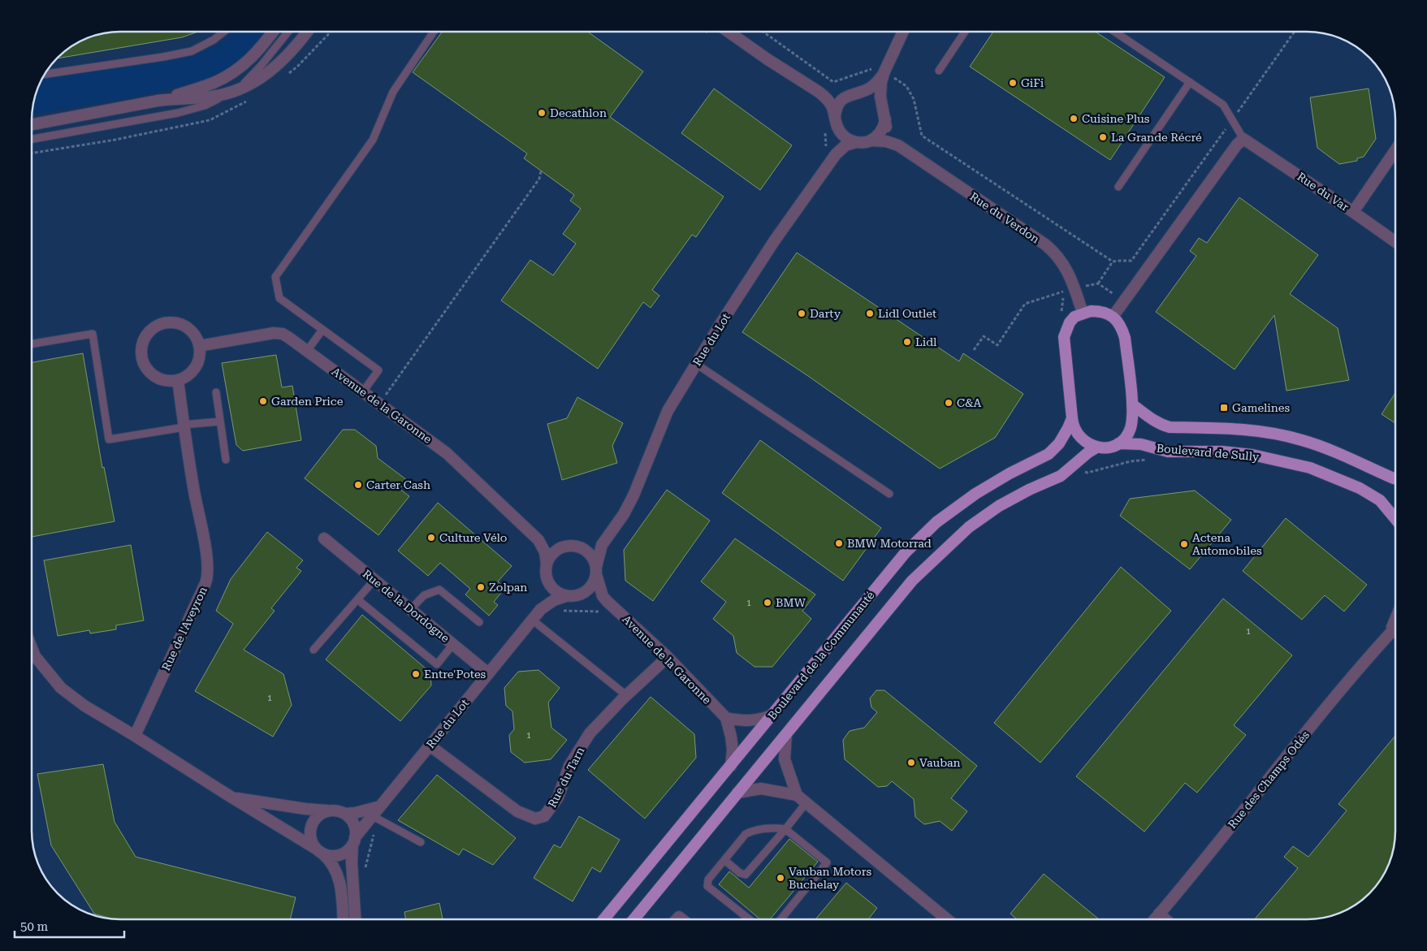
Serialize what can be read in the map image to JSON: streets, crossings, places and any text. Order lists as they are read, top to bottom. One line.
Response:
{"streets":{"main road":["Boulevard de Sully","Boulevard de la Communauté"],"street":["Rue du Var","Rue du Verdon","Rue du Lot","Avenue de la Garonne","Rue de la Dordogne","Rue de l'Aveyron","Rue du Tarn","Rue des Champs Odés"]},"crossings":[["Rue du Lot","Rue de la Dordogne"],["Rue du Lot","Rue du Tarn"],["Avenue de la Garonne","Rue de l'Aveyron"],["Avenue de la Garonne","Rue du Tarn"],["Boulevard de Sully","Boulevard de la Communauté"]],"places":{"other":["GiFi","Decathlon","Cuisine Plus","La Grande Récré","Darty","Lidl Outlet","Lidl","Garden Price","C&A","Carter Cash","Culture Vélo","BMW Motorrad","Actena Automobiles","Zolpan","BMW","Entre'Potes","Vauban","Vauban Motors Buchelay"],"transit":["Gamelines"]},"house_numbers":["1","1","1","1"],"scale_bar":"50 m"}
